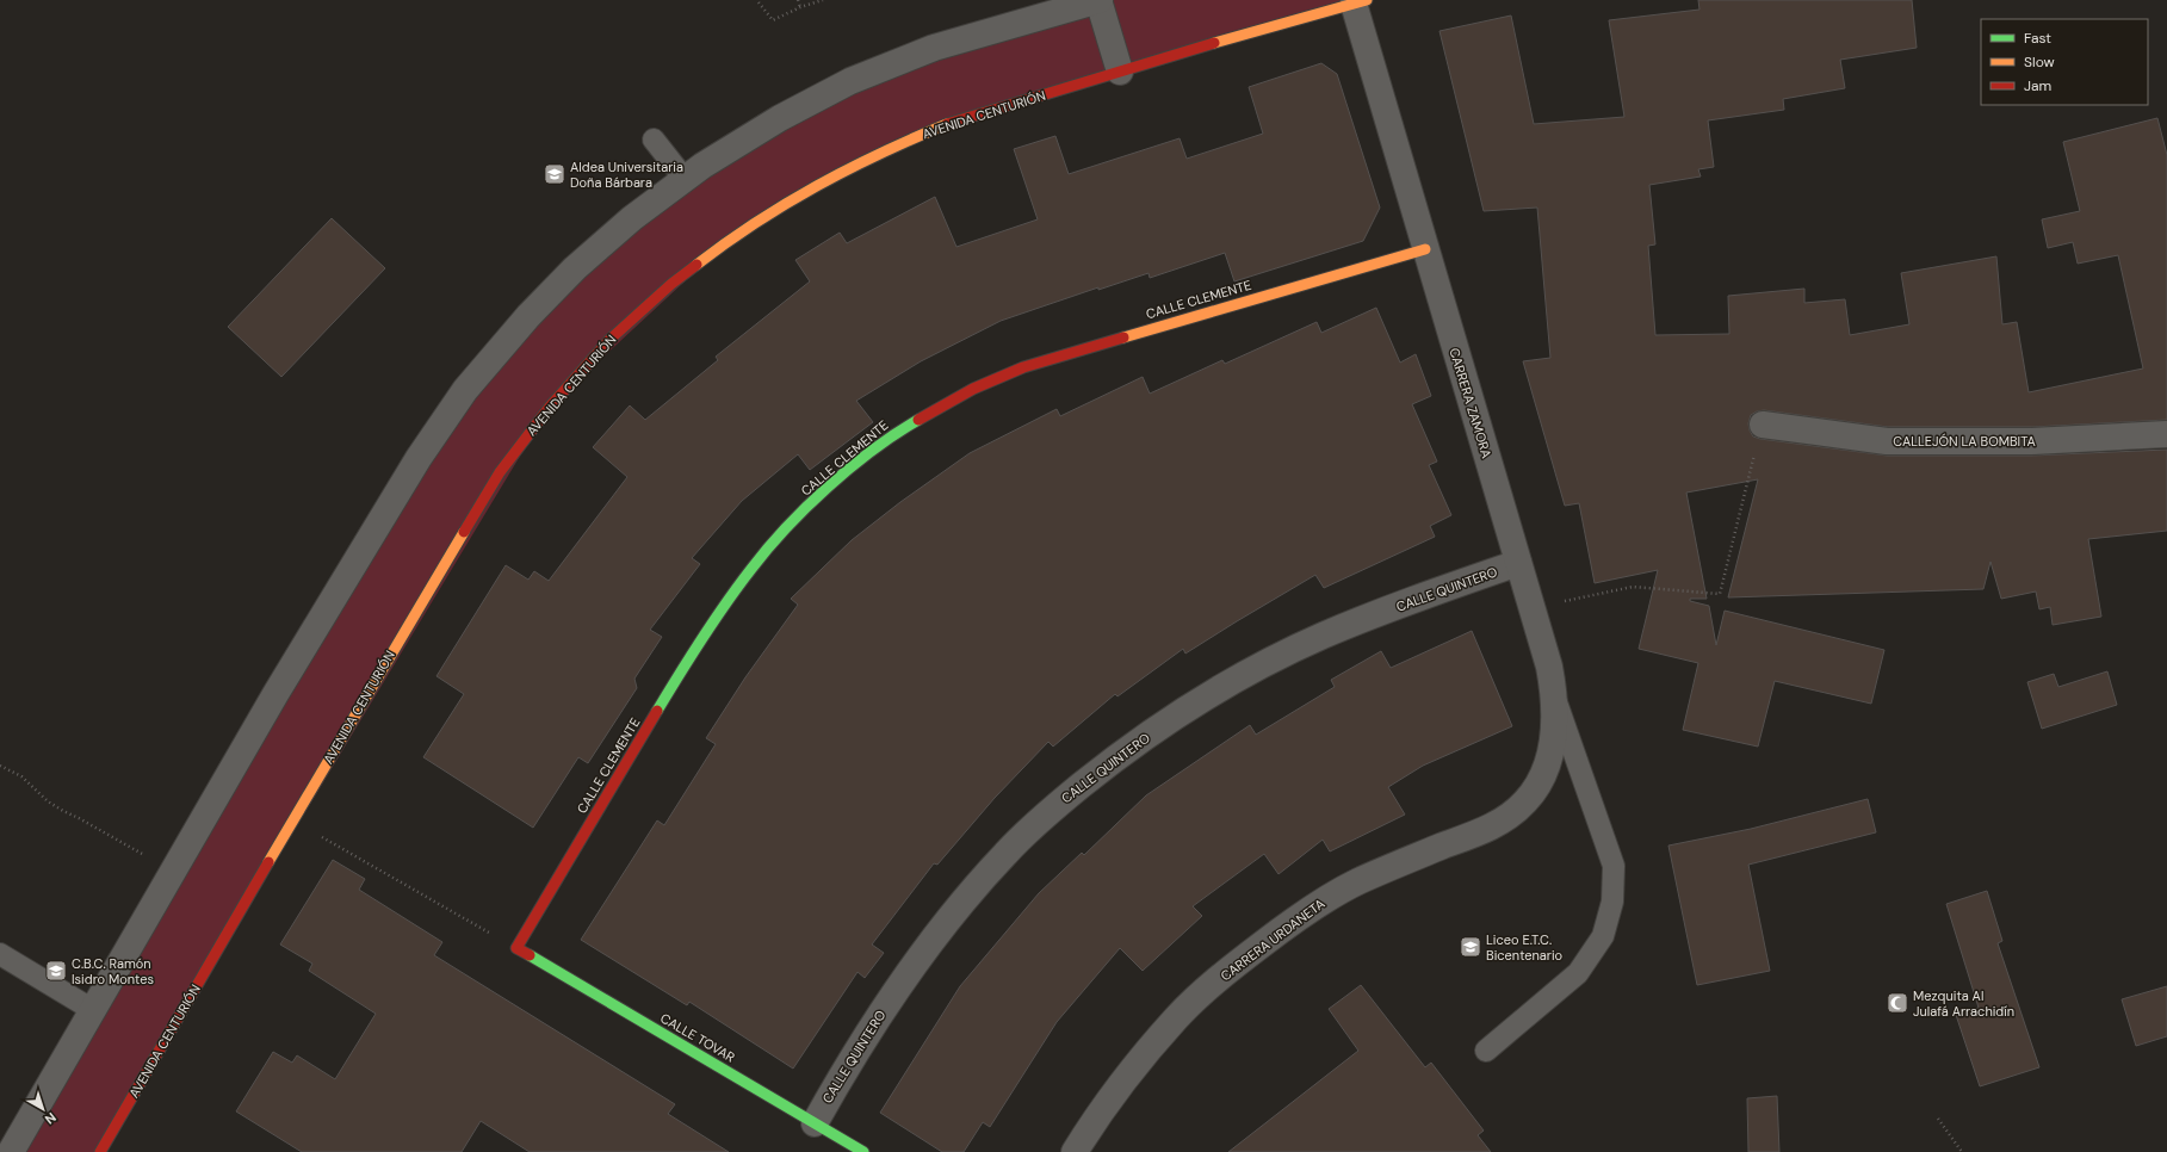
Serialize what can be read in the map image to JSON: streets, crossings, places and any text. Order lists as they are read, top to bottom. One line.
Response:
{"streets":{"street":["AVENIDA CENTURIÓN","CALLE CLEMENTE","CARRERA ZAMORA","CALLEJÓN LA BOMBITA","CALLE QUINTERO","CARRERA URDANETA","CALLE TOVAR"]},"crossings":[["AVENIDA CENTURIÓN","CARRERA ZAMORA"],["CALLE CLEMENTE","CARRERA ZAMORA"],["CALLE CLEMENTE","CALLE TOVAR"],["CARRERA ZAMORA","CALLE QUINTERO"],["CARRERA ZAMORA","CARRERA URDANETA"],["CALLE QUINTERO","CALLE TOVAR"]],"places":{"school or university":["Aldea Universitaria Doña Bárbara","Liceo E.T.C. Bicentenario","C.B.C. Ramón Isidro Montes"],"mosque":["Mezquita Al Julafá Arrachidín"]},"legend":["Fast","Slow","Jam"],"north":"bottom right"}
